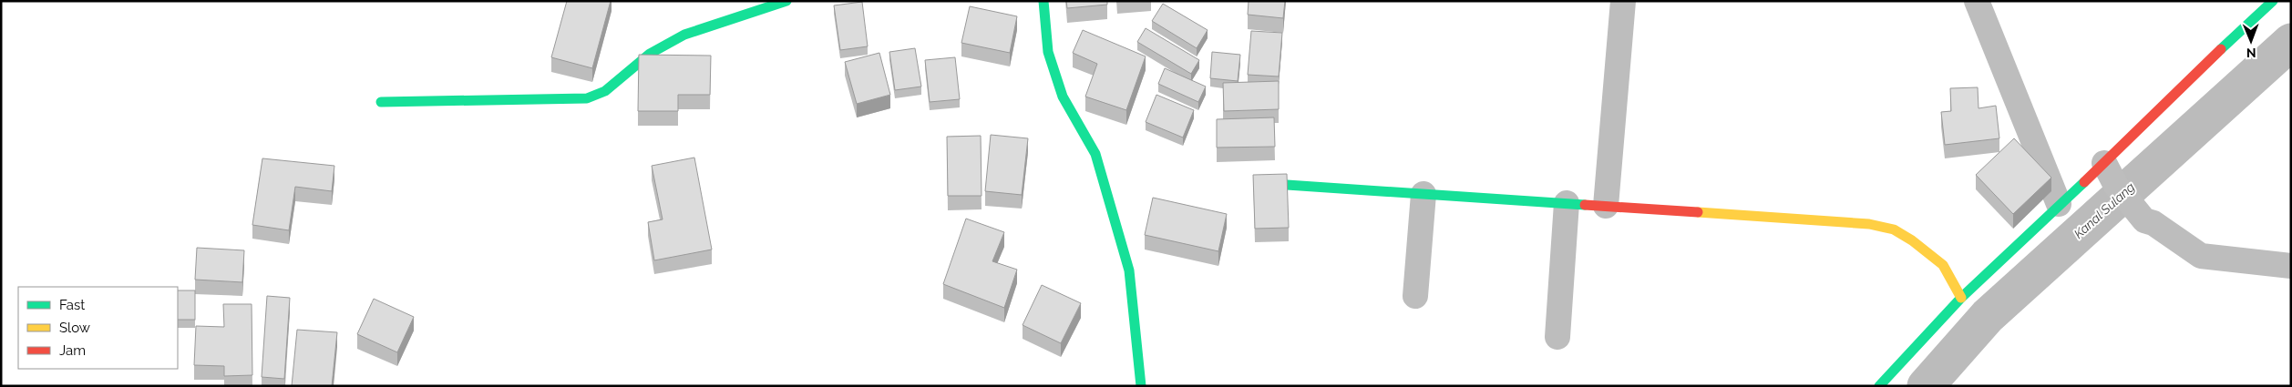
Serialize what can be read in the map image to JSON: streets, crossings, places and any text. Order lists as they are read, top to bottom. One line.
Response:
{"water":["Kanal Sulang"],"legend":["Fast","Slow","Jam"],"north":"bottom"}
